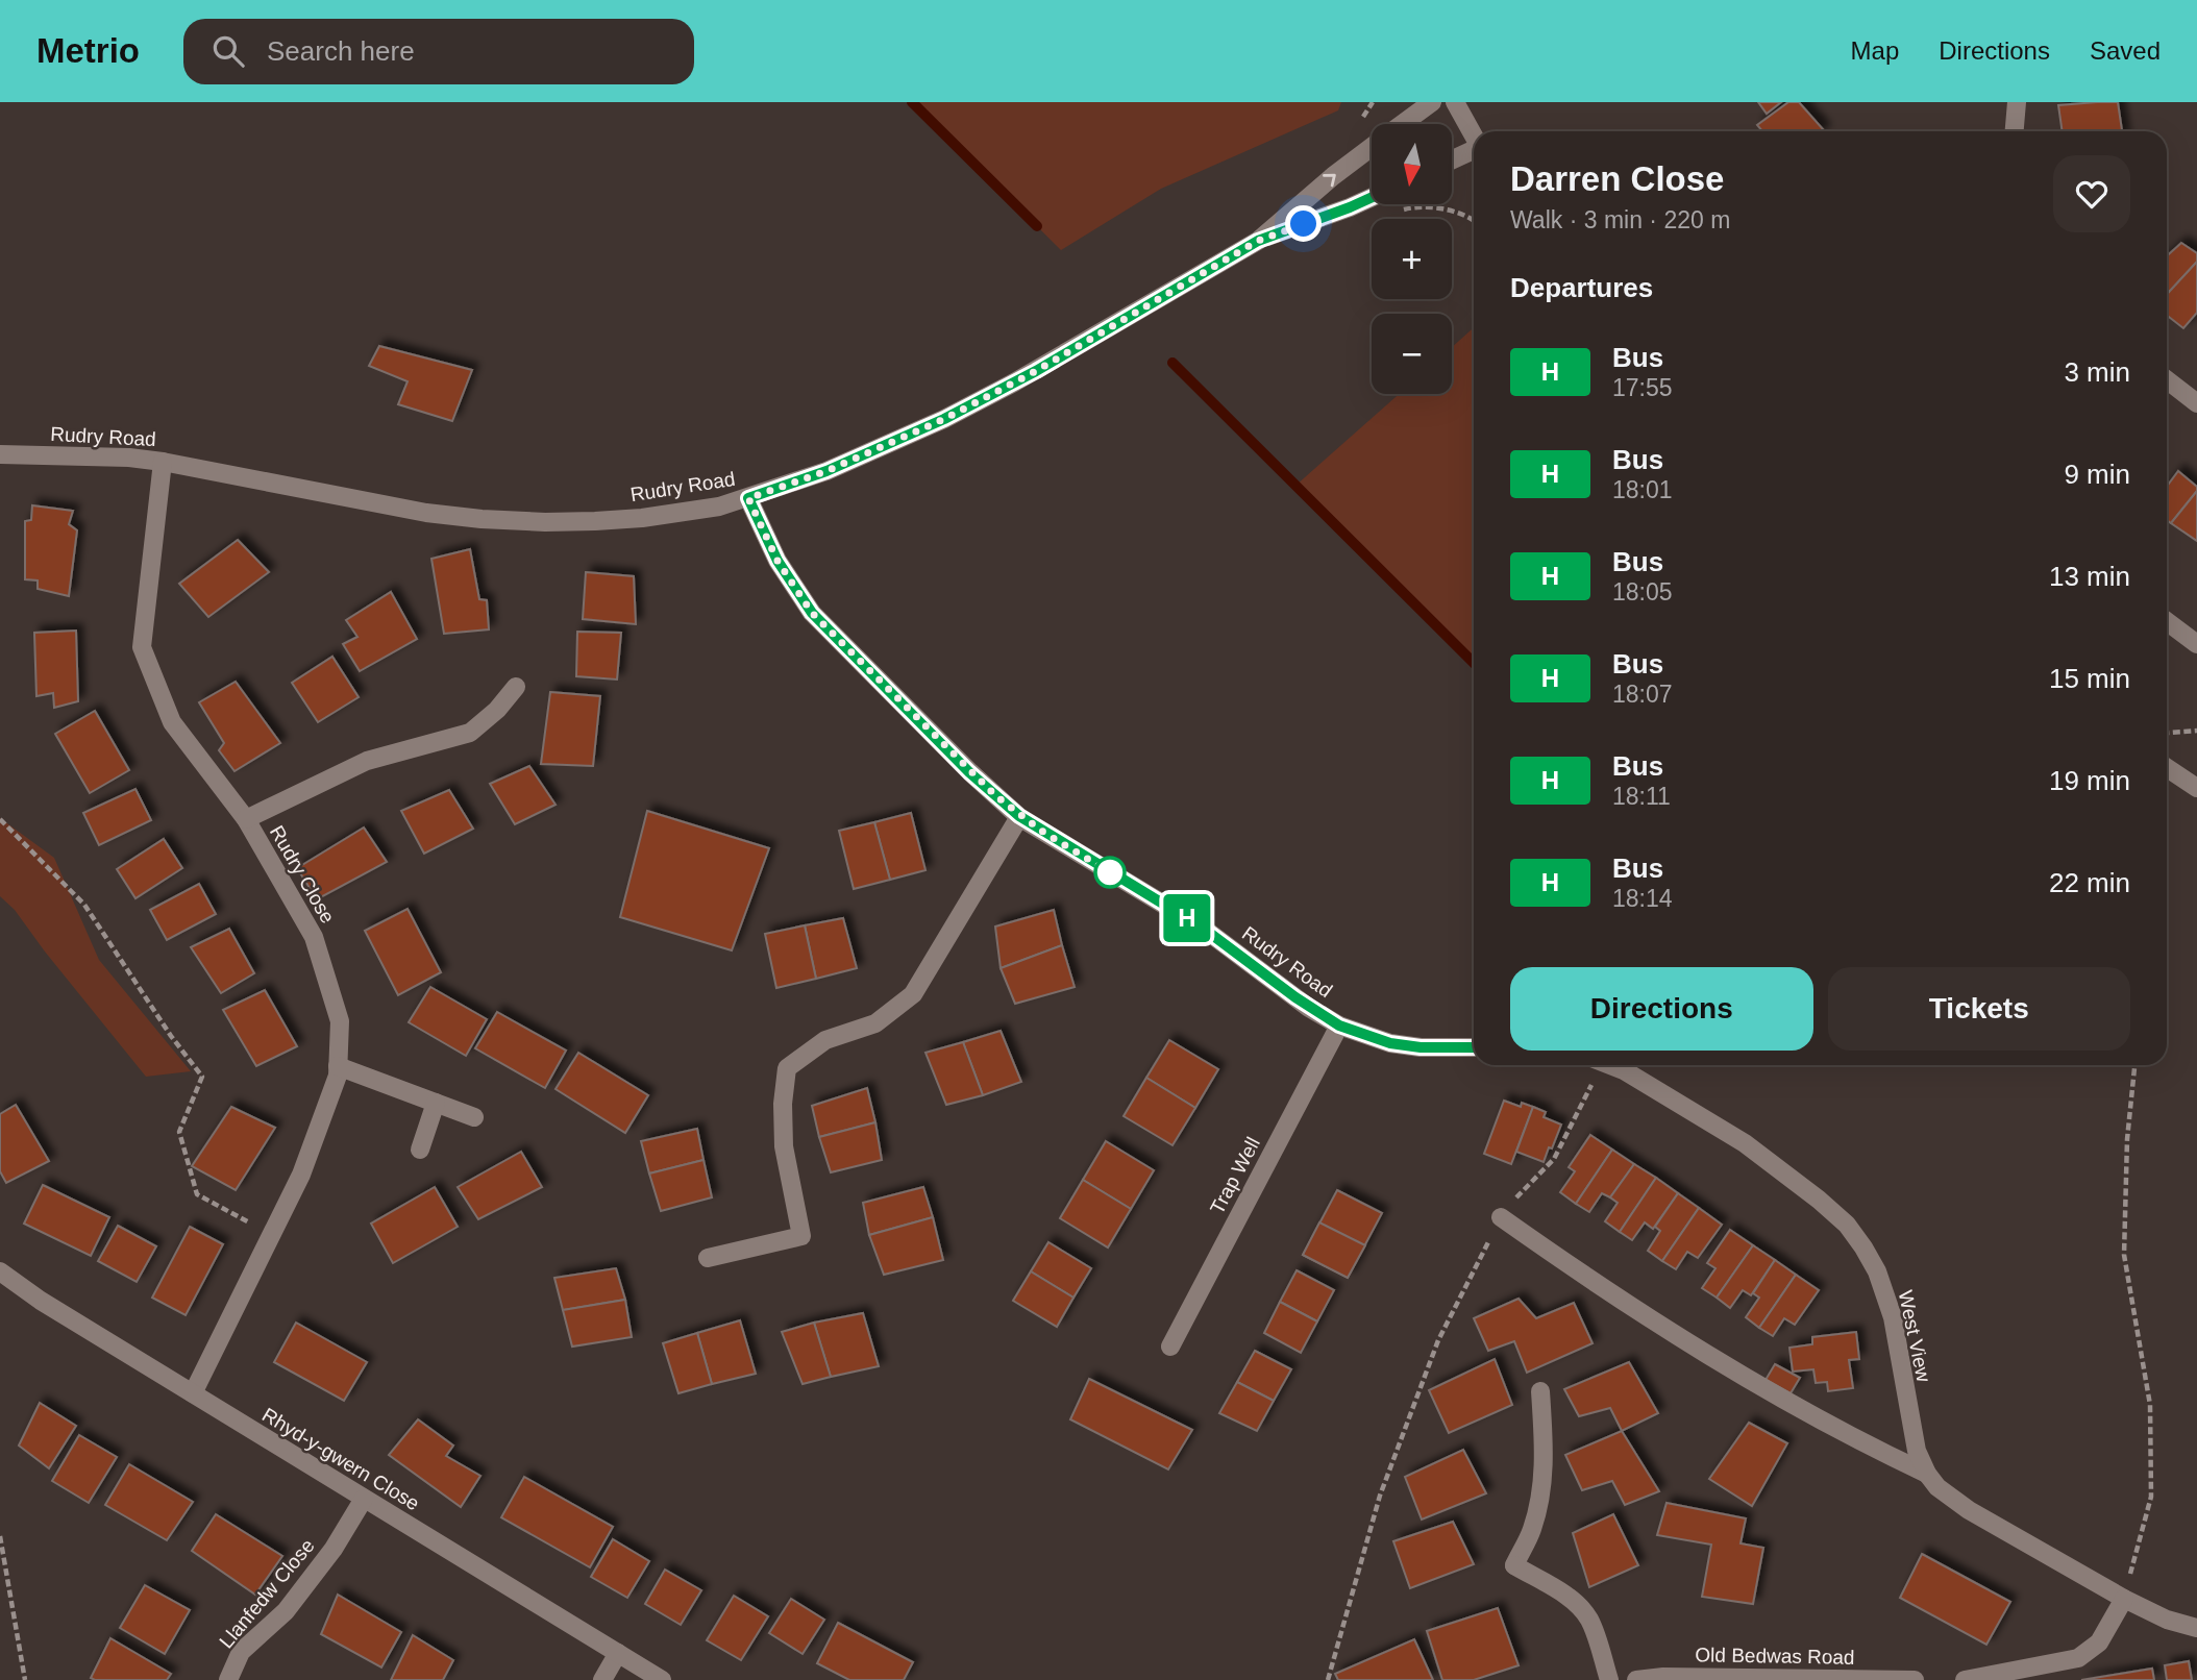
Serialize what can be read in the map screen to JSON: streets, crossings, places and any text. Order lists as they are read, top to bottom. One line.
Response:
{"streets":{"street":["Rudry Road","Rudry Close","Trap Well","West View","Rhyd-y-gwern Close","Llanfedw Close","Old Bedwas Road"]},"crossings":[["Rudry Road","Rudry Close"],["Rudry Road","Trap Well"],["Rudry Close","Rhyd-y-gwern Close"],["Rhyd-y-gwern Close","Llanfedw Close"]],"lines":["bus line H"],"north":"bottom","page":{"header":"Metrio","search":"Search here","nav":["Map","Directions","Saved"],"on_map":"H","map_buttons":["+","−"],"heading":[["Darren Close","Walk · 3 min · 220 m"],"Departures"],"list":[{"mark":"H","name":"Bus","note":"17:55","value":"3 min"},{"mark":"H","name":"Bus","note":"18:01","value":"9 min"},{"mark":"H","name":"Bus","note":"18:05","value":"13 min"},{"mark":"H","name":"Bus","note":"18:07","value":"15 min"},{"mark":"H","name":"Bus","note":"18:11","value":"19 min"},{"mark":"H","name":"Bus","note":"18:14","value":"22 min"}],"buttons":["Directions","Tickets"]}}
